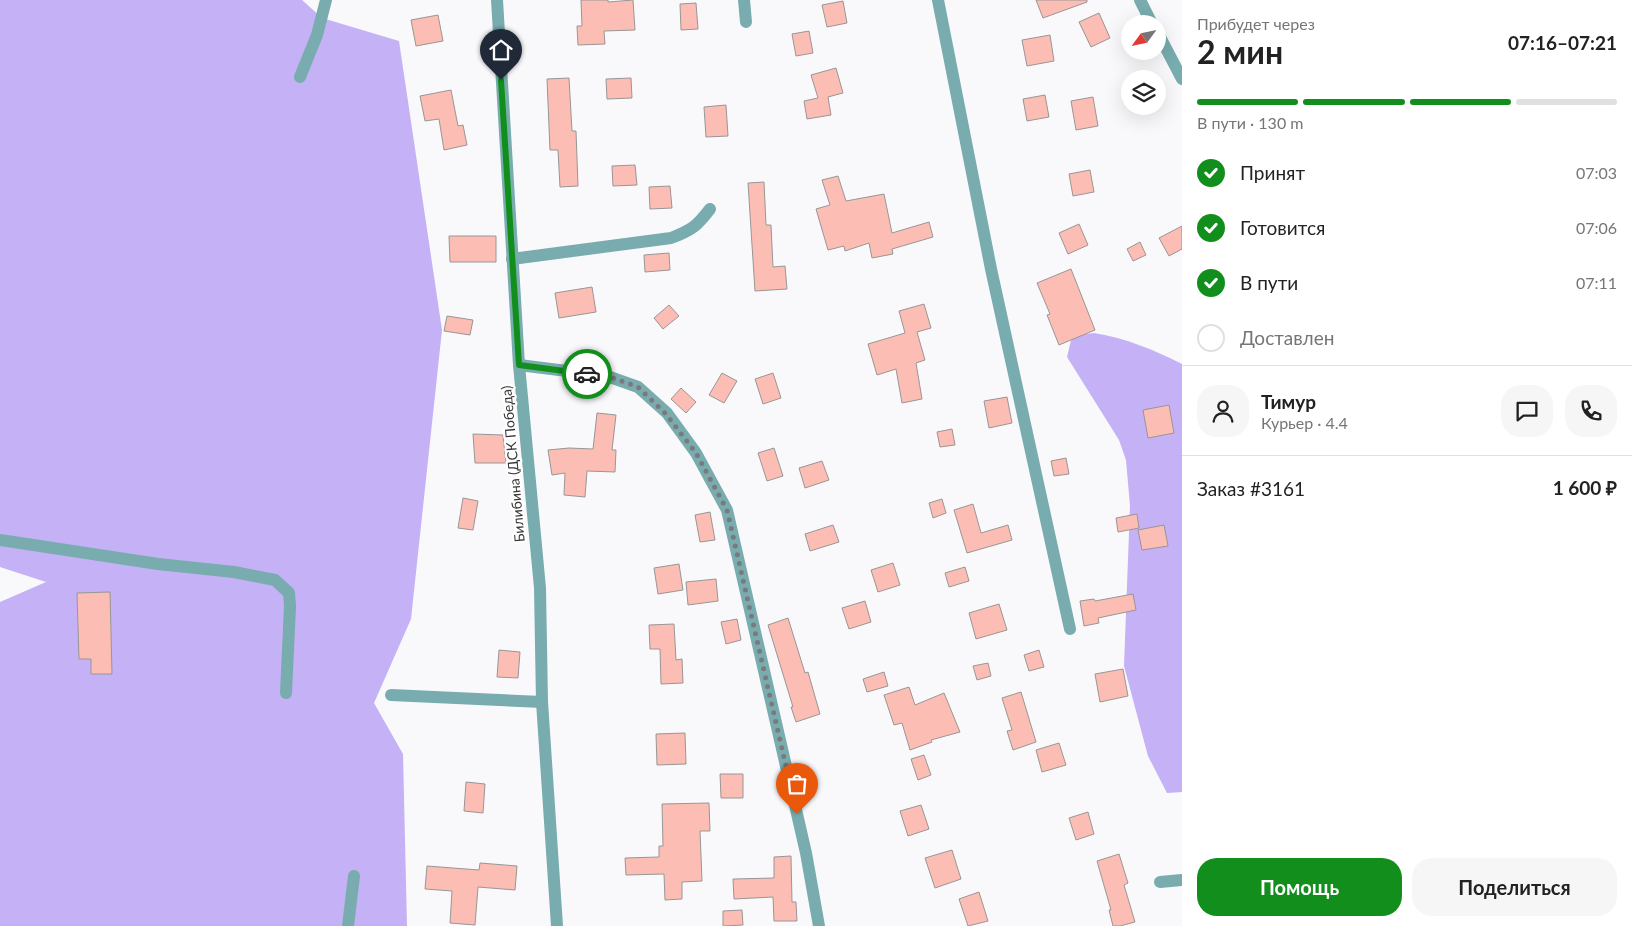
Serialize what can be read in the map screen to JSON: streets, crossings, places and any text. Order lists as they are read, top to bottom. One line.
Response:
{"streets":{"street":["Билибина (ДСК Победа)"]},"north":"bottom left","page":{"heading":["2 мин","Прибудет через","07:16–07:21"],"panel":["Тимур","Курьер · 4.4","Заказ #3161","1 600 ₽"],"bar":"В пути · 130 m","list":[["Принят","07:03"],["Готовится","07:06"],["В пути","07:11"],"Доставлен"],"buttons":["Помощь","Поделиться"]}}
